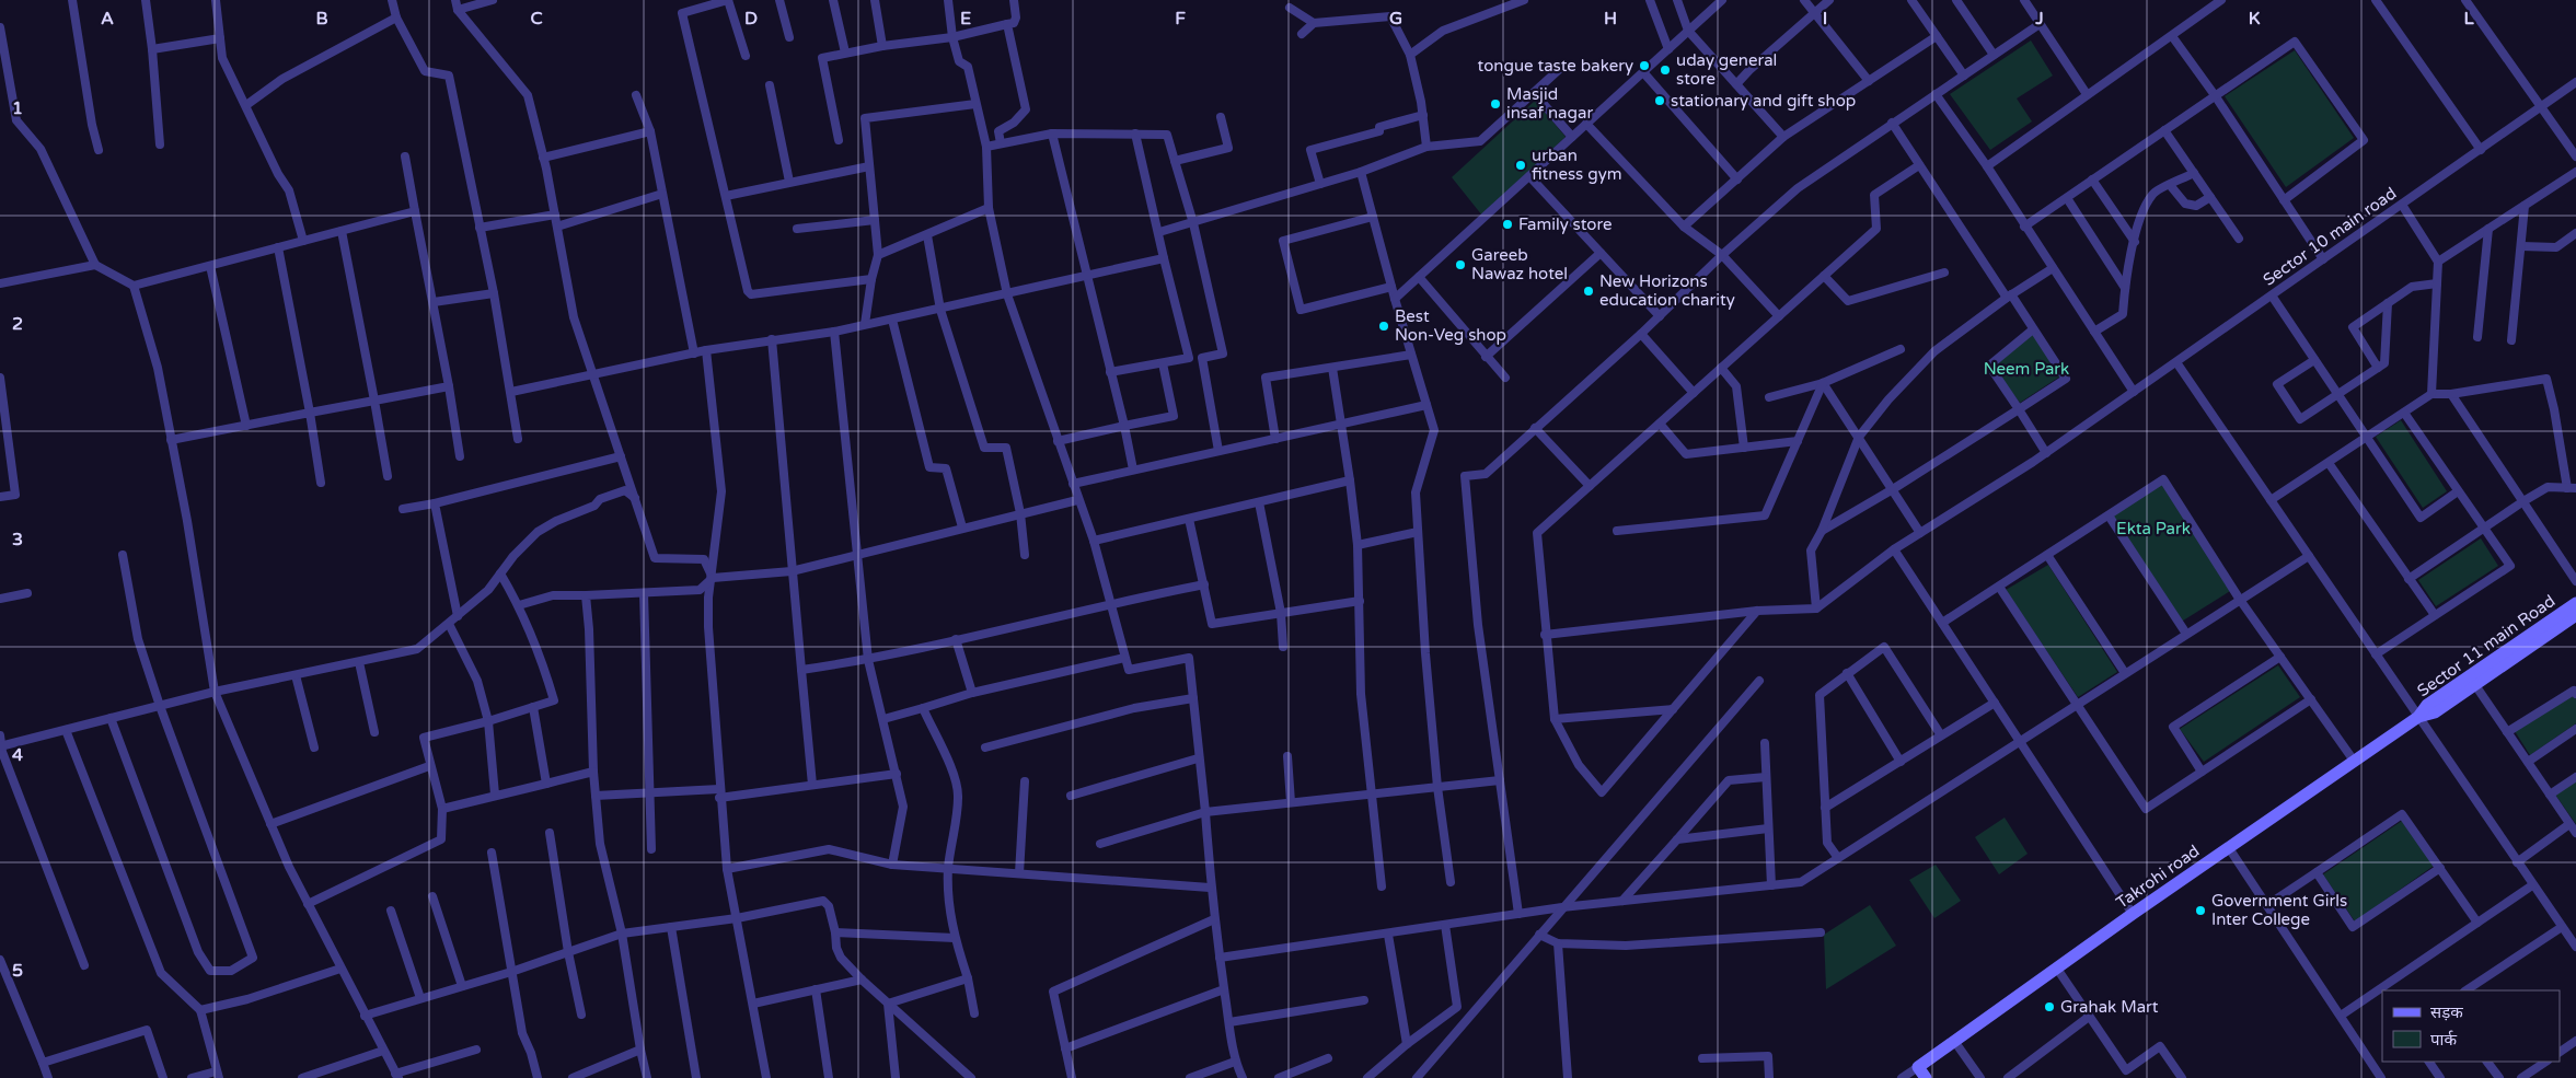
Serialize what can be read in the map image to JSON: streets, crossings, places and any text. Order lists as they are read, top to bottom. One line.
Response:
{"streets":{"street":["Sector 10 main road","Sector 11 main Road","Takrohi road"]},"crossings":[["Sector 11 main Road","Takrohi road"]],"parks":["Neem Park","Ekta Park"],"places":["tongue taste bakery","uday general store","stationary and gift shop","Masjid insaf nagar","urban fitness gym","Family store","Gareeb Nawaz hotel","New Horizons education charity","Best Non-Veg shop","Government Girls Inter College","Grahak Mart"],"legend":["सड़क","पार्क"],"grid":{"columns":["A","B","C","D","E","F","G","H","I","J","K","L"],"rows":["1","2","3","4","5"]}}
